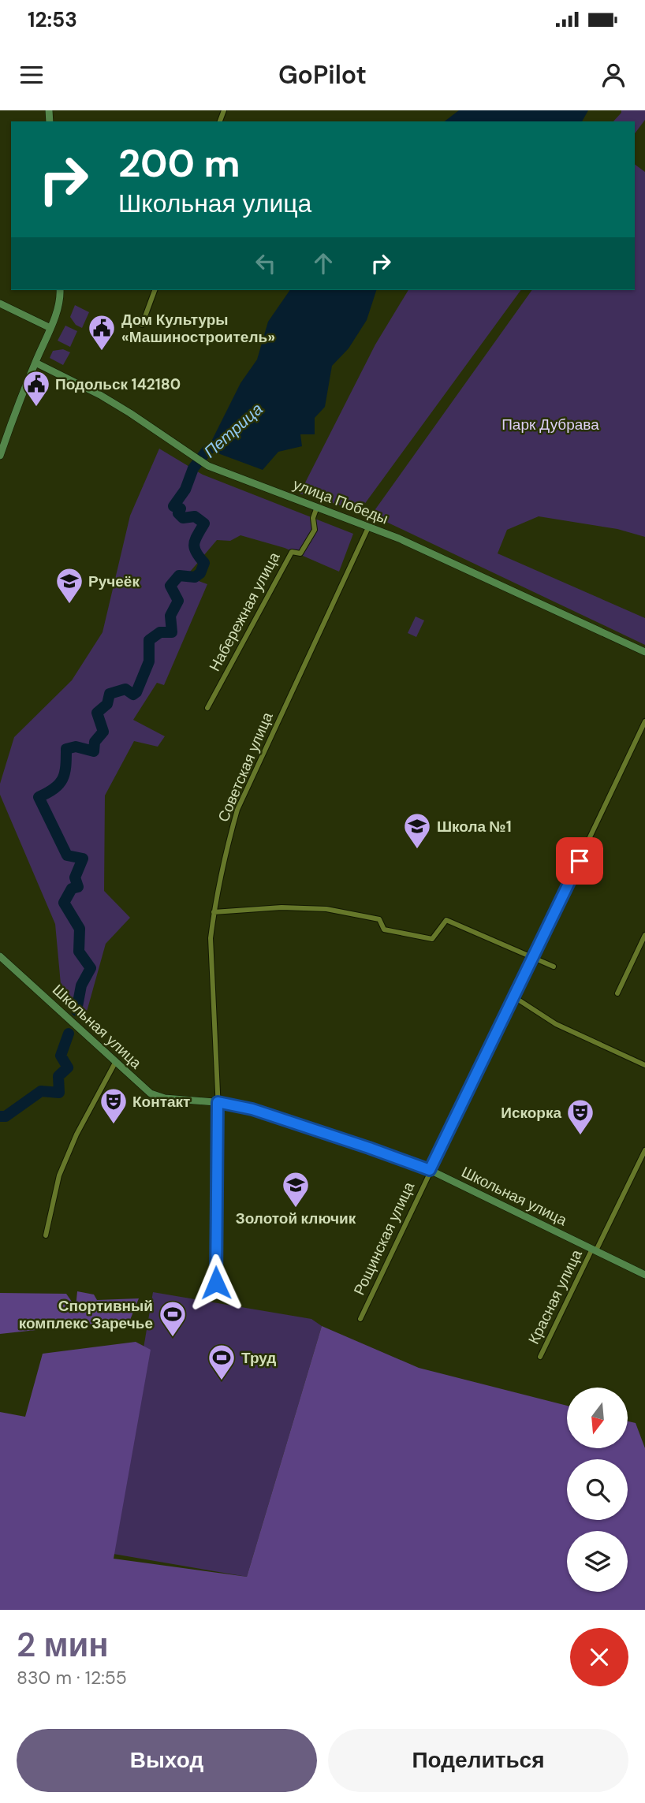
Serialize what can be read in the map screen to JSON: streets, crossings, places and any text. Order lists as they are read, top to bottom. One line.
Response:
{"streets":{"street":["улица Победы","Набережная улица","Советская улица","Школьная улица","Рощинская улица","Красная улица"]},"crossings":[["улица Победы","Набережная улица"],["улица Победы","Советская улица"],["Советская улица","Школьная улица"],["Школьная улица","Рощинская улица"],["Школьная улица","Красная улица"]],"water":["Петрица"],"parks":["Парк Дубрава"],"places":{"public building":["Дом Культуры «Машиностроитель»","Подольск 142180"],"school or university":["Ручеёк","Школа №1","Золотой ключик"],"theatre":["Контакт","Искорка"],"sports":["Спортивный комплекс Заречье","Труд"]},"north":"bottom","page":{"status":"12:53","header":"GoPilot","turn":["200 m","Школьная улица"],"heading":["2 мин","830 m · 12:55"],"buttons":["Выход","Поделиться"]}}
